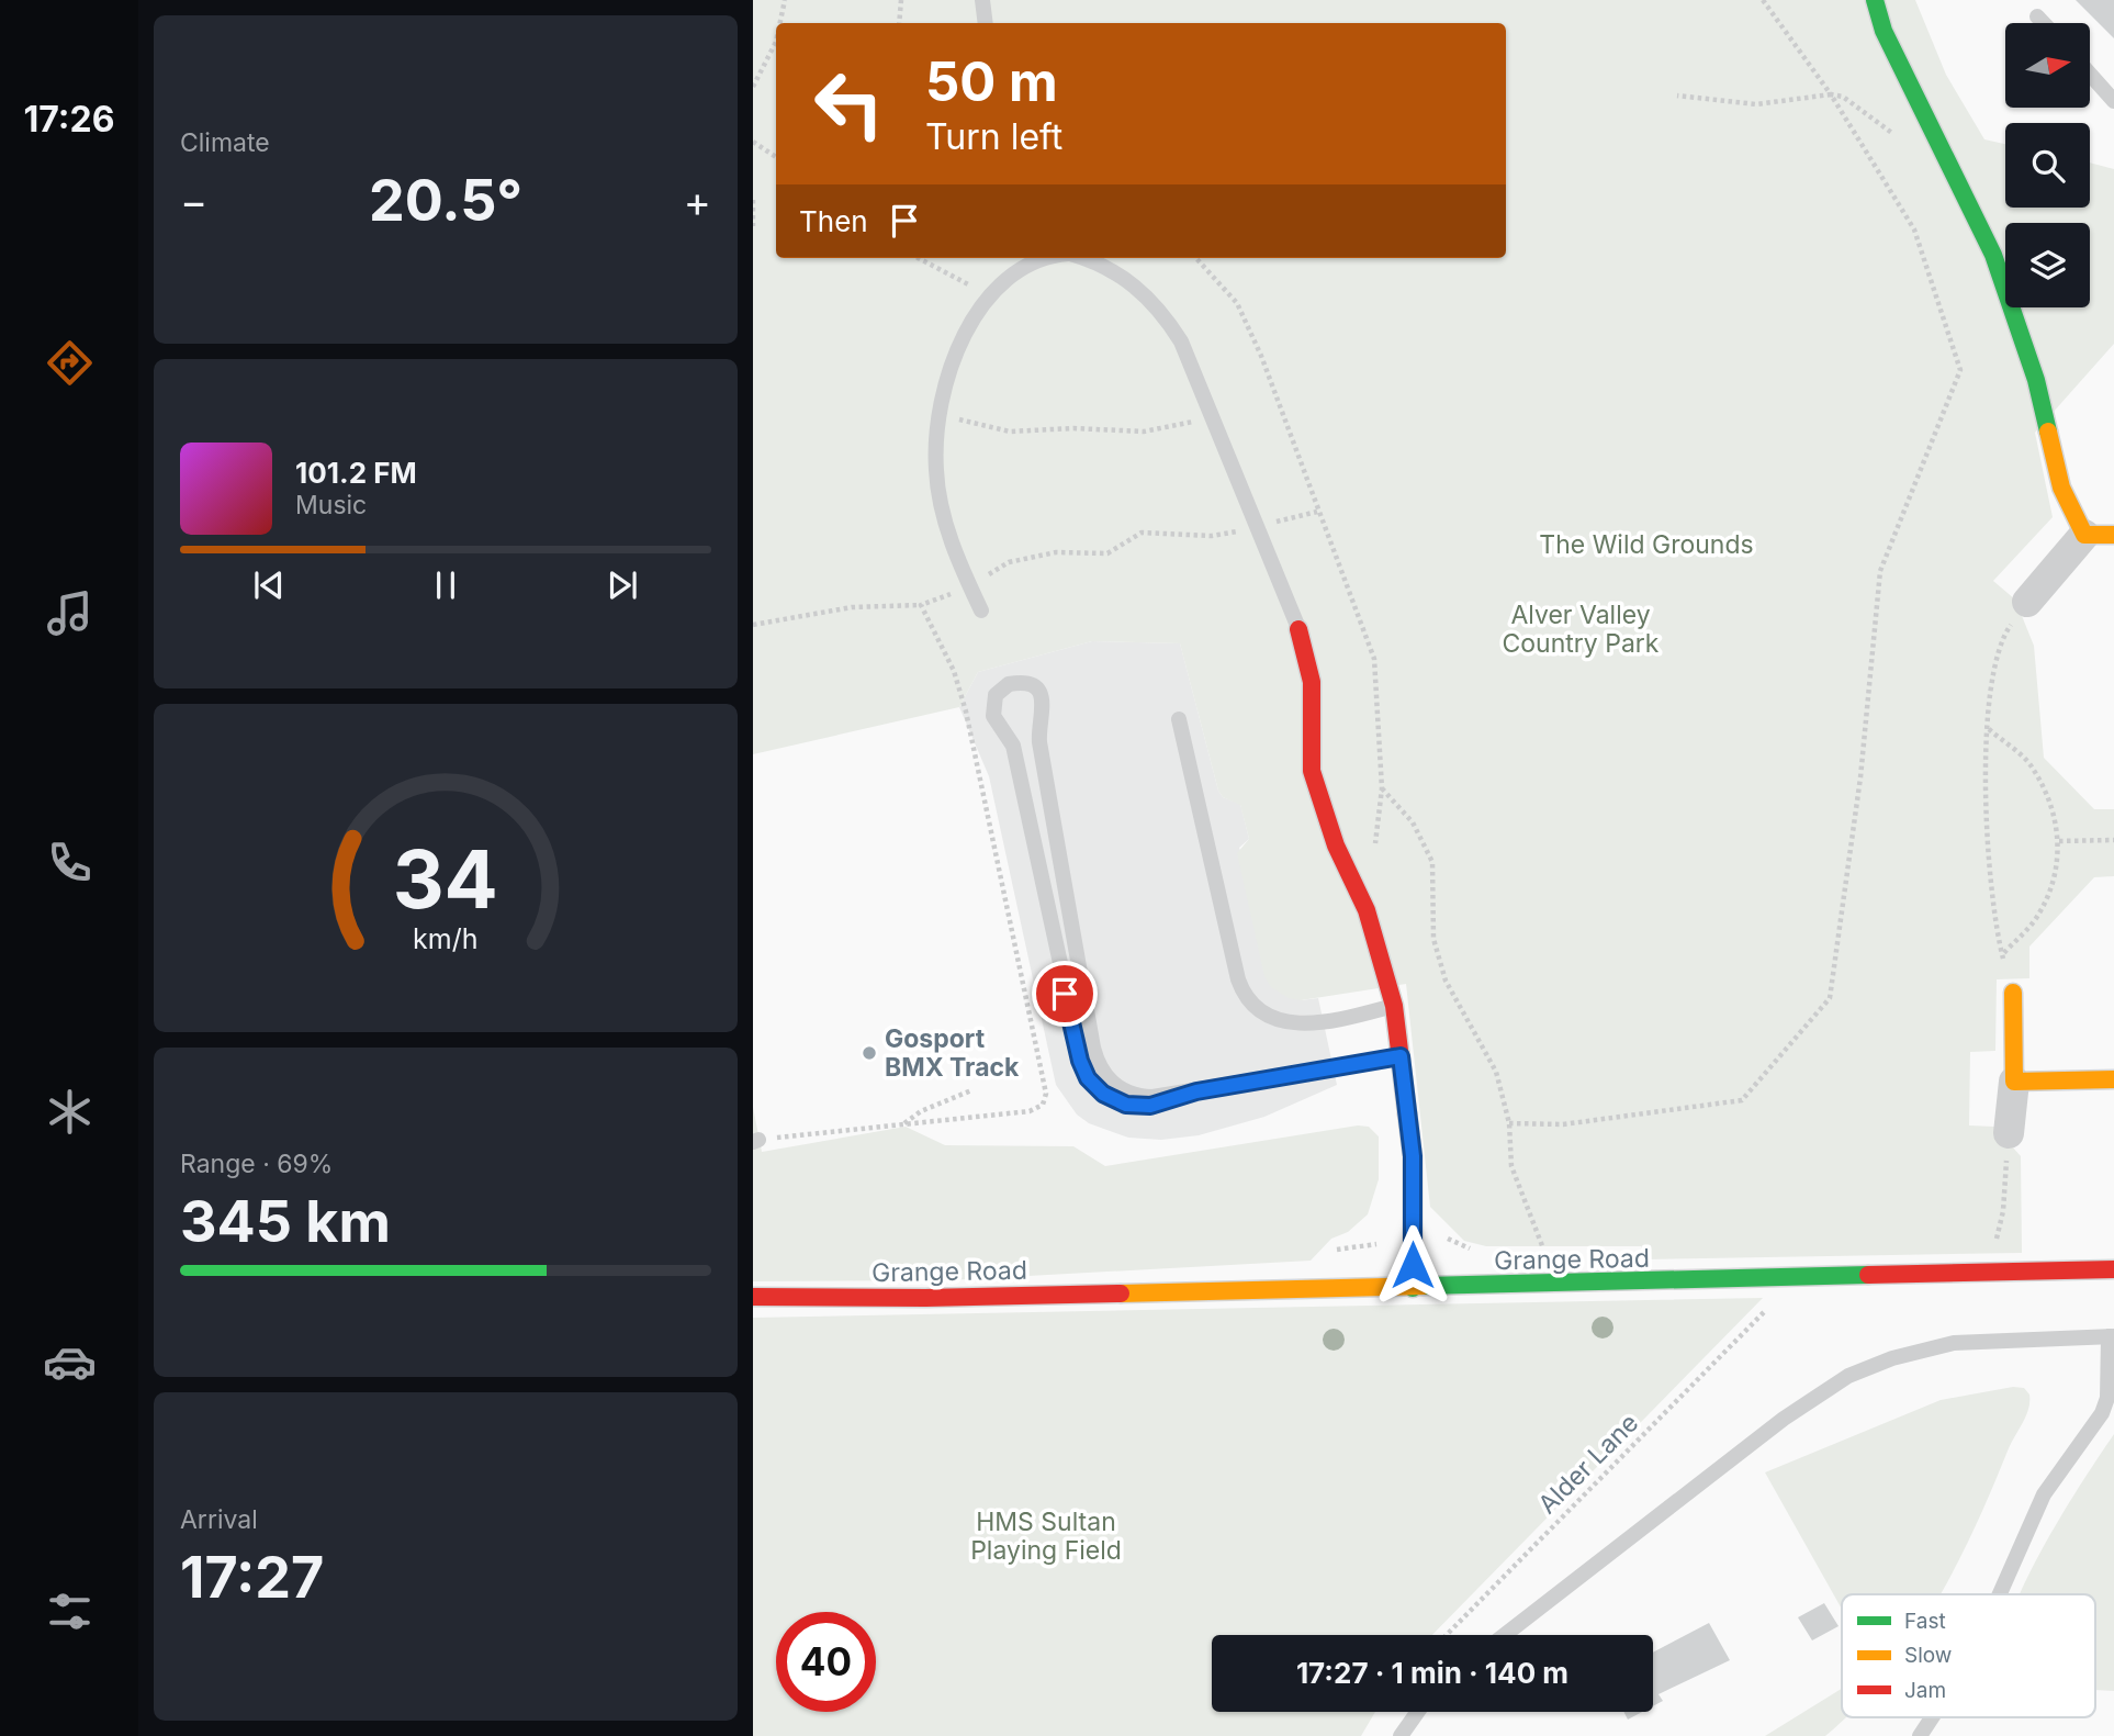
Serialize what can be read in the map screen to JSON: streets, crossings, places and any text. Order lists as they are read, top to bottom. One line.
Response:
{"streets":{"street":["Grange Road"],"path":["Alder Lane"]},"parks":["The Wild Grounds","Alver Valley Country Park","HMS Sultan Playing Field"],"places":["Gosport BMX Track"],"legend":["Fast","Slow","Jam"],"north":"right","page":{"tabs":"17:26","tile":["Climate",["Range · 69%","345 km"],["Arrival","17:27"]],"turn":["50 m","Turn left"],"heat":["−","20.5°","+"],"then":"Then","song":["101.2 FM","Music"],"limit":"40","trip":"17:27 · 1 min · 140 m","gauge":["34","km/h"]}}
